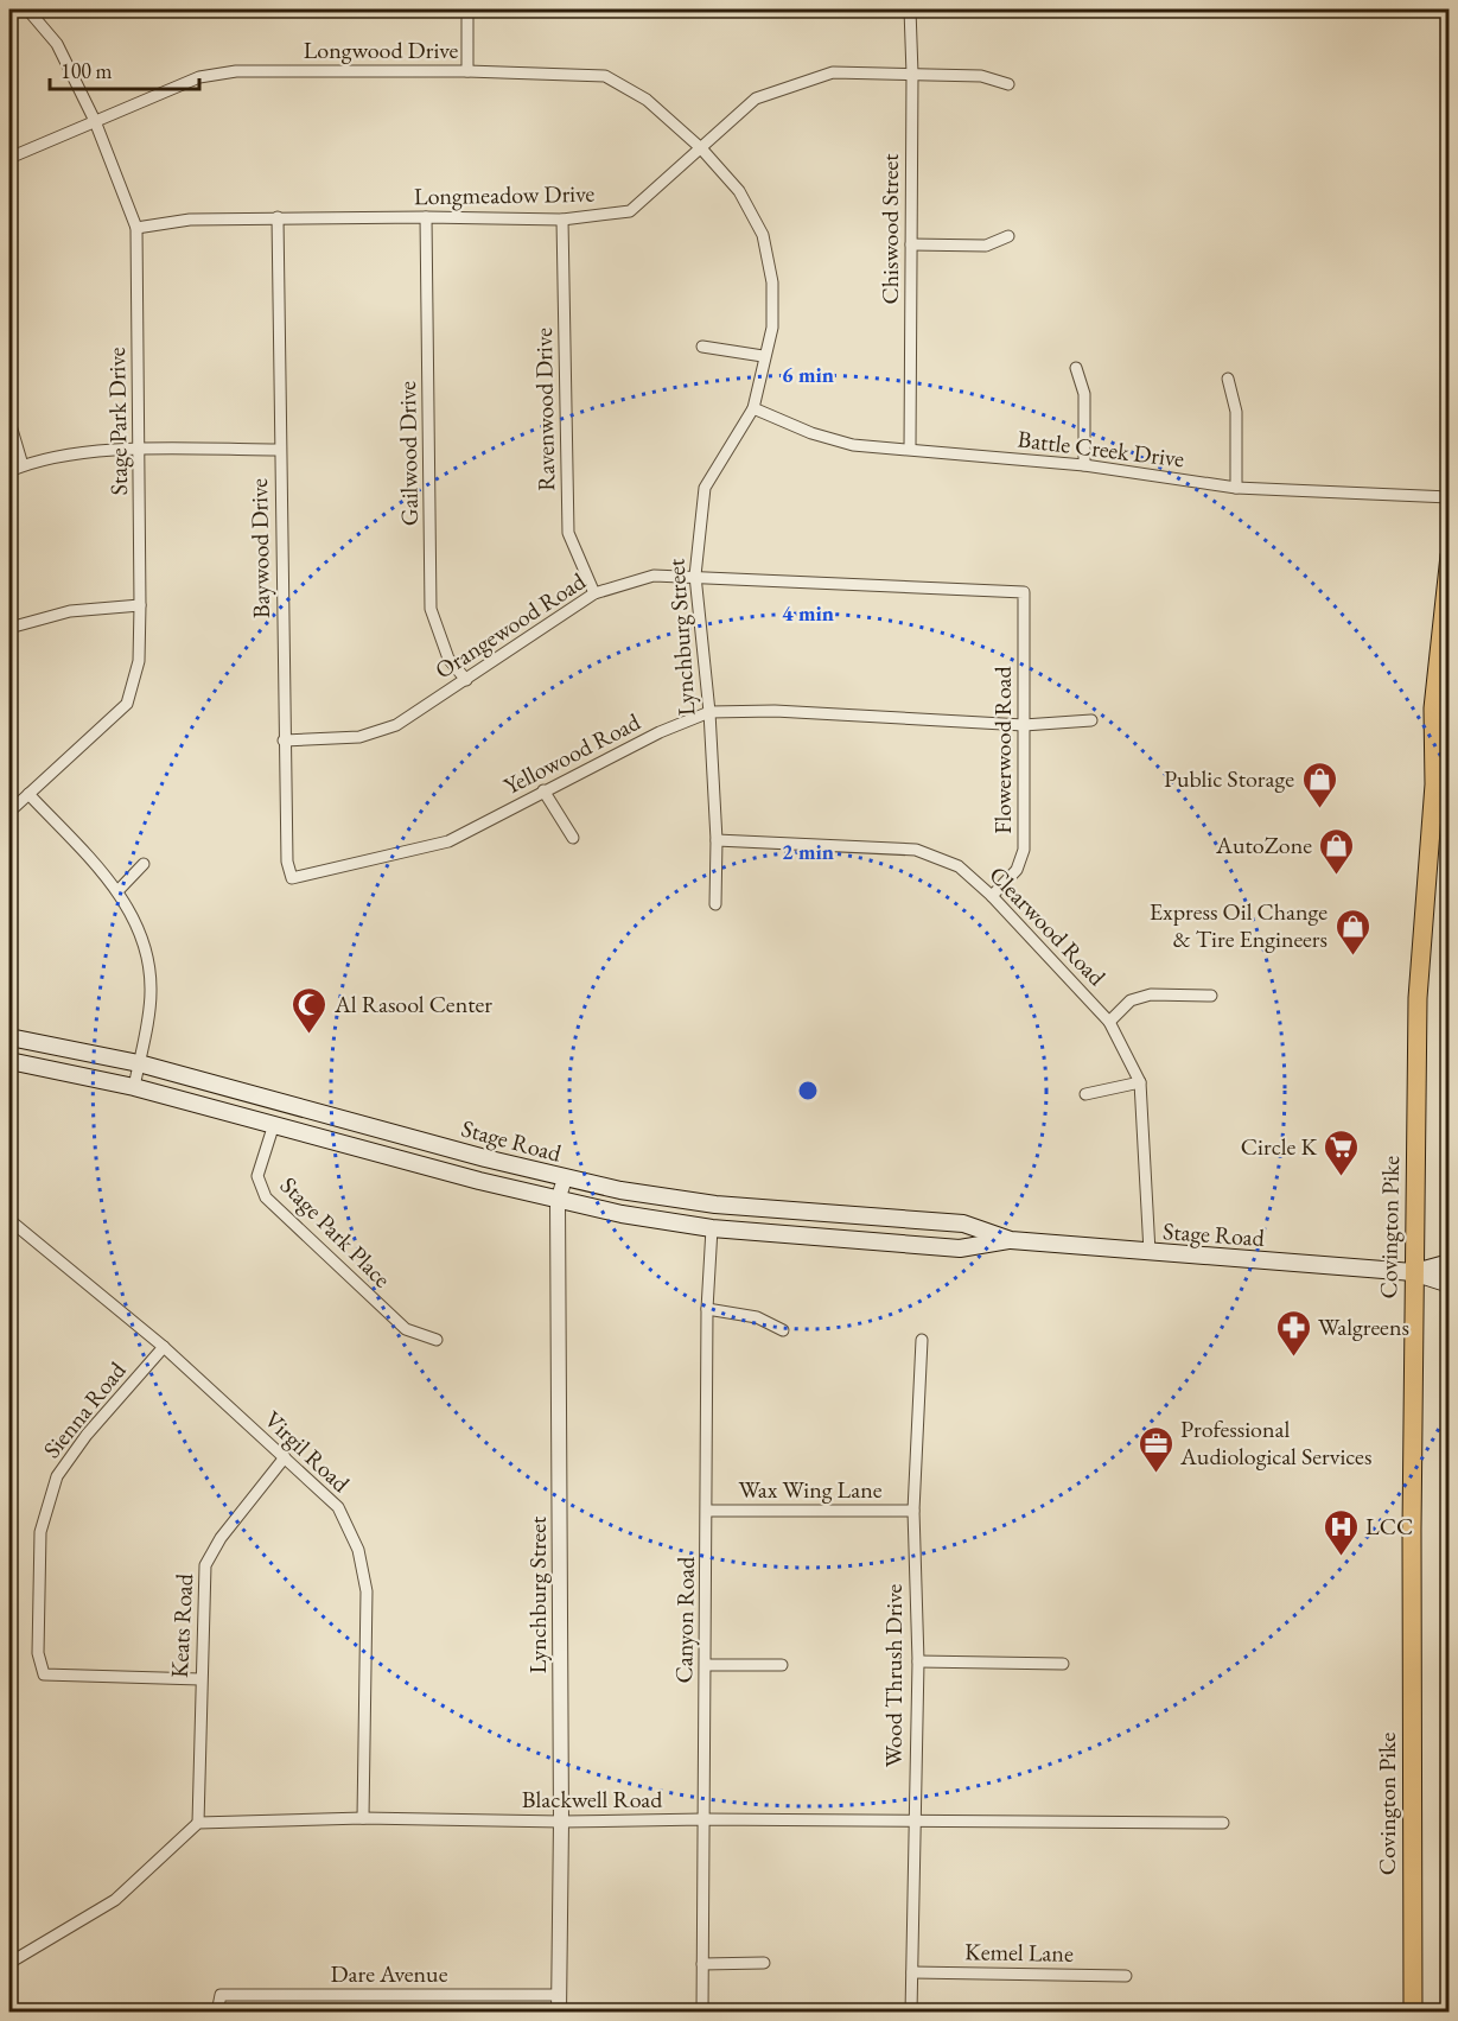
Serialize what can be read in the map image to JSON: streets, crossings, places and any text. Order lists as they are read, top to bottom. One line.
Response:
{"streets":{"main road":["Stage Road","Covington Pike"],"street":["Longwood Drive","Longmeadow Drive","Chiswood Street","Ravenwood Drive","Stage Park Drive","Battle Creek Drive","Gailwood Drive","Baywood Drive","Orangewood Road","Lynchburg Street","Flowerwood Road","Yellowood Road","Clearwood Road","Stage Park Place","Sienna Road","Virgil Road","Wax Wing Lane","Canyon Road","Keats Road","Wood Thrush Drive","Blackwell Road","Kemel Lane","Dare Avenue"]},"crossings":[["Longwood Drive","Longmeadow Drive"],["Longwood Drive","Stage Park Drive"],["Longwood Drive","Lynchburg Street"],["Longmeadow Drive","Chiswood Street"],["Longmeadow Drive","Ravenwood Drive"],["Longmeadow Drive","Stage Park Drive"],["Longmeadow Drive","Gailwood Drive"],["Longmeadow Drive","Baywood Drive"],["Longmeadow Drive","Lynchburg Street"],["Chiswood Street","Battle Creek Drive"],["Ravenwood Drive","Orangewood Road"],["Battle Creek Drive","Lynchburg Street"],["Gailwood Drive","Orangewood Road"],["Baywood Drive","Orangewood Road"],["Baywood Drive","Yellowood Road"],["Orangewood Road","Lynchburg Street"],["Orangewood Road","Flowerwood Road"],["Lynchburg Street","Yellowood Road"],["Lynchburg Street","Clearwood Road"],["Lynchburg Street","Stage Road"],["Lynchburg Street","Blackwell Road"],["Lynchburg Street","Dare Avenue"],["Flowerwood Road","Yellowood Road"],["Flowerwood Road","Clearwood Road"],["Clearwood Road","Stage Road"],["Stage Road","Covington Pike"],["Stage Road","Stage Park Place"],["Stage Road","Canyon Road"],["Sienna Road","Virgil Road"],["Sienna Road","Keats Road"],["Virgil Road","Keats Road"],["Virgil Road","Blackwell Road"],["Wax Wing Lane","Canyon Road"],["Wax Wing Lane","Wood Thrush Drive"],["Canyon Road","Blackwell Road"],["Keats Road","Blackwell Road"],["Wood Thrush Drive","Blackwell Road"],["Wood Thrush Drive","Kemel Lane"]],"places":{"shop":["Public Storage","AutoZone","Express Oil Change & Tire Engineers"],"mosque":["Al Rasool Center"],"supermarket":["Circle K"],"pharmacy":["Walgreens"],"office":["Professional Audiological Services"],"hospital":["LCC"]},"scale_bar":"100 m","rings":["6 min","4 min","2 min"]}
